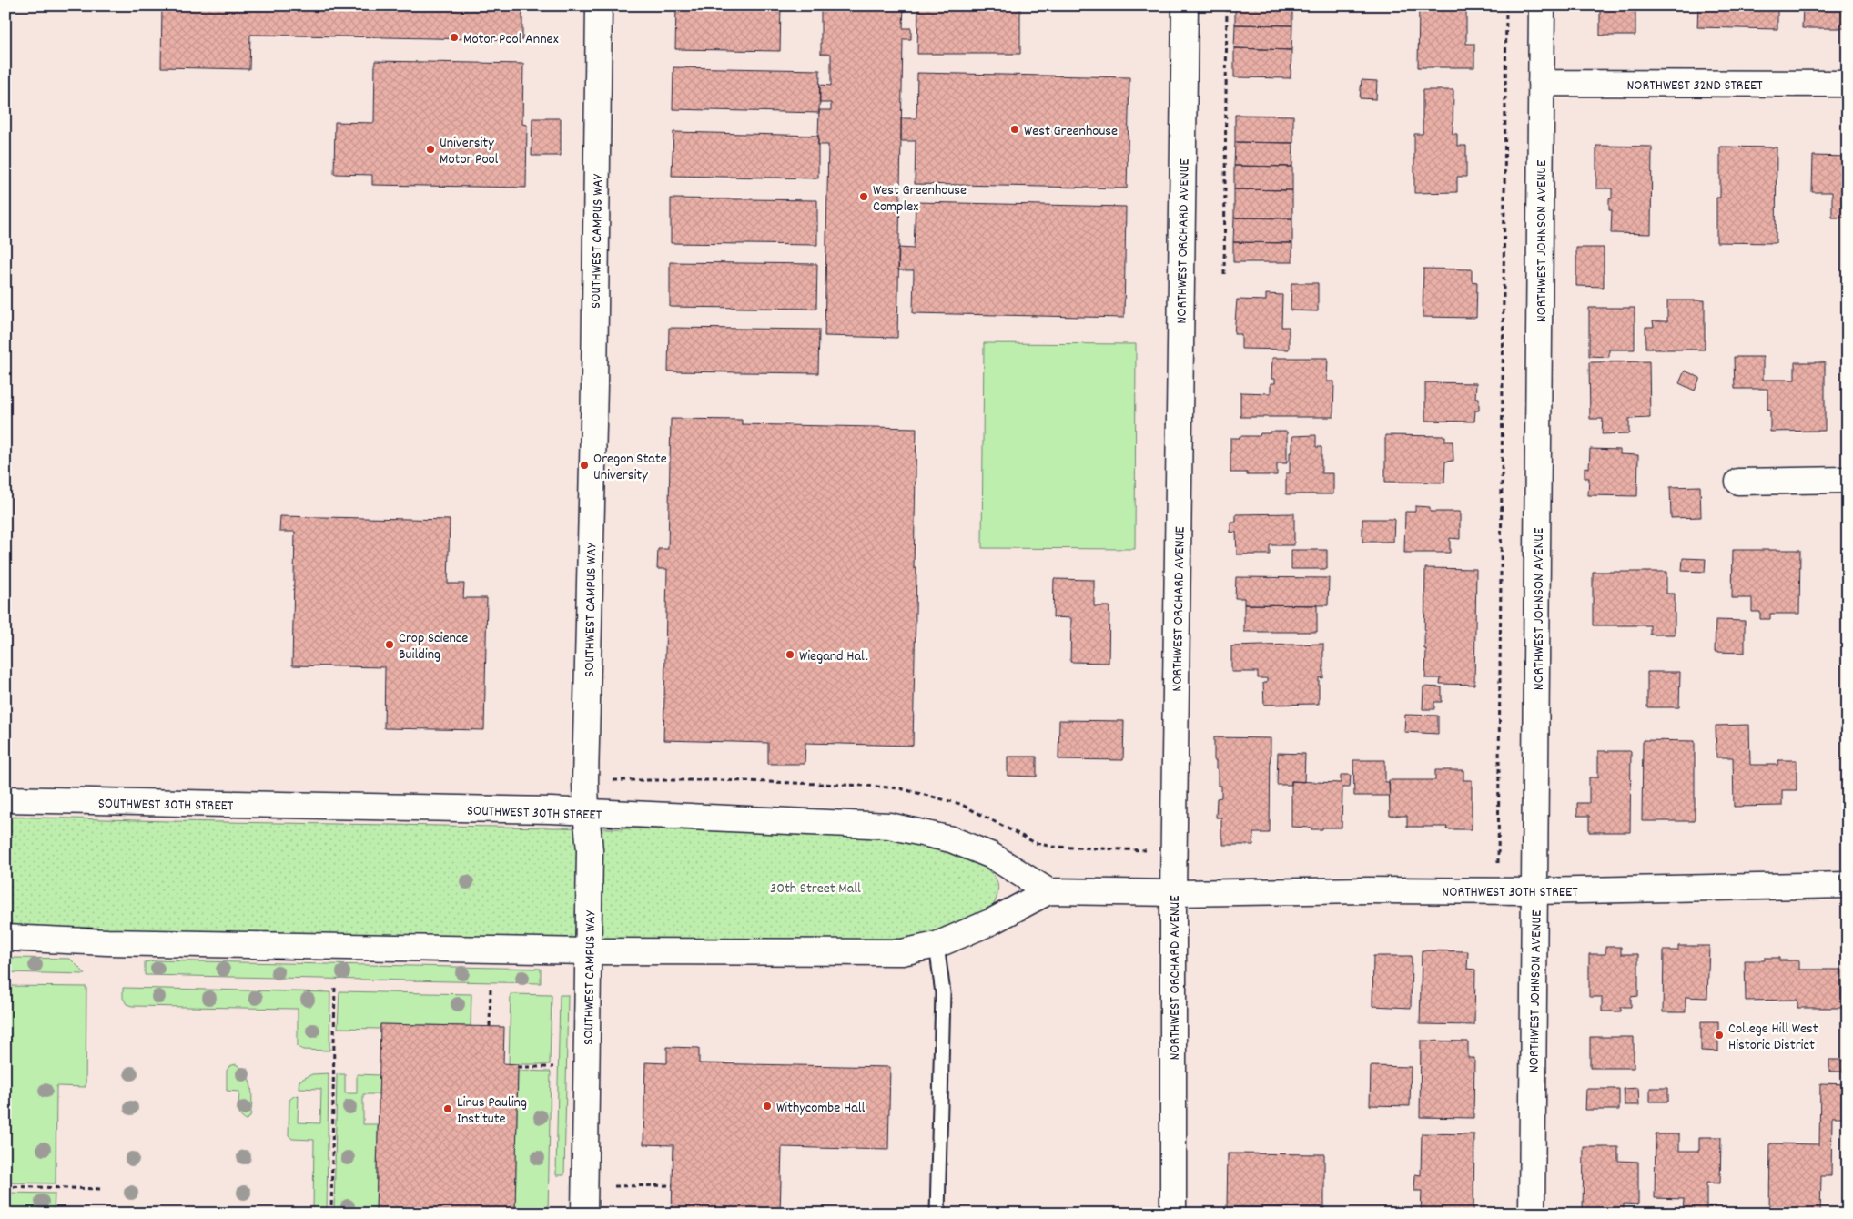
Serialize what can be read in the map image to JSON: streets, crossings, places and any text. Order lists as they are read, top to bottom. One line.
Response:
{"streets":{"street":["NORTHWEST 32ND STREET","SOUTHWEST CAMPUS WAY","NORTHWEST ORCHARD AVENUE","NORTHWEST JOHNSON AVENUE","SOUTHWEST 30TH STREET","NORTHWEST 30TH STREET"]},"crossings":[["NORTHWEST 32ND STREET","NORTHWEST JOHNSON AVENUE"],["SOUTHWEST CAMPUS WAY","SOUTHWEST 30TH STREET"],["NORTHWEST ORCHARD AVENUE","NORTHWEST 30TH STREET"],["NORTHWEST JOHNSON AVENUE","NORTHWEST 30TH STREET"]],"parks":["30th Street Mall"],"places":["Motor Pool Annex","West Greenhouse","University Motor Pool","West Greenhouse Complex","Oregon State University","Crop Science Building","Wiegand Hall","College Hill West Historic District","Withycombe Hall","Linus Pauling Institute"]}
